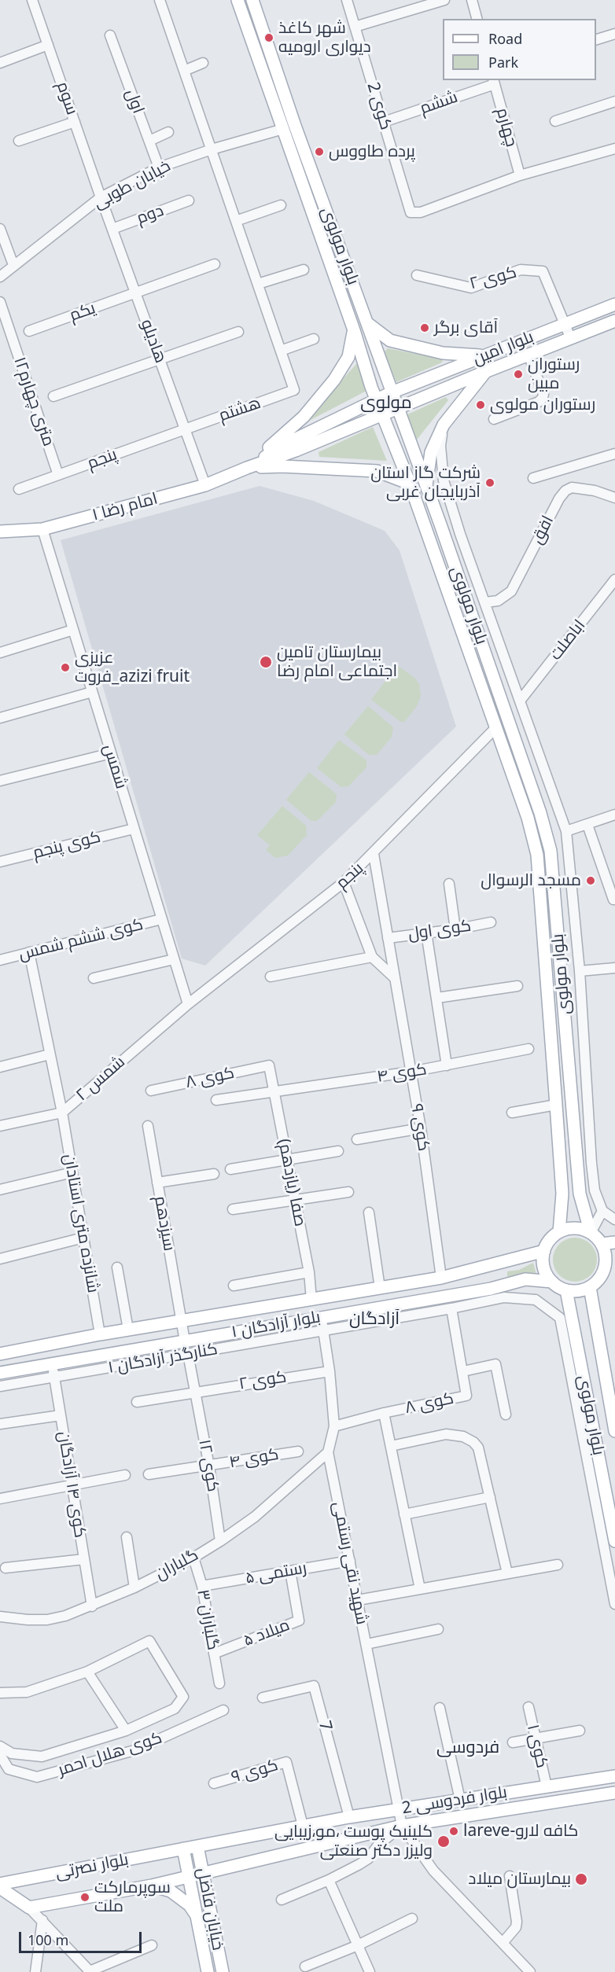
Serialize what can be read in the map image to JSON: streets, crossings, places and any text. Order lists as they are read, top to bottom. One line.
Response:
{"streets":{"main road":["بلوار مولوی","بلوار امین","امام رضا ۱","بلوار آزادگان ۱","بلوار فردوسی 2","بلوار نصرتی","خیابان فاضل"],"street":["سوم","اول","ششم","کوی 2","چهارم","خیابان طوبی","دوم","کوی ۲","یکم","هادیلو","۱۲متری چهارم","هشتم","پنجم","افق","اباصلت","شمس","کوی پنجم","کوی اول","کوی ششم شمس","کوی ۴","کوی ۸","شمس ۲","کوی ۹","صفا (یازدهم)","شانزده متری استادان","سیزدهم","کنارگذر آزادگان ۱","کوی ۱۲","کوی ۱۴ آزادگان","شهید نقی رستمی","گلباران","رستمی ۵","گلباران ۳","میلاد ۵","7","کوی ۱","کوی هلال احمر"]},"crossings":[["سوم","خیابان طوبی"],["سوم","هادیلو"],["اول","خیابان طوبی"],["ششم","کوی 2"],["ششم","چهارم"],["کوی 2","چهارم"],["خیابان طوبی","بلوار مولوی"],["خیابان طوبی","هادیلو"],["دوم","هادیلو"],["بلوار مولوی","بلوار امین"],["بلوار مولوی","پنجم"],["بلوار مولوی","امام رضا ۱"],["بلوار مولوی","بلوار آزادگان ۱"],["کوی ۲","بلوار امین"],["کوی ۲","کوی ۱۲"],["کوی ۲","شهید نقی رستمی"],["یکم","هادیلو"],["هادیلو","هشتم"],["هادیلو","پنجم"],["هادیلو","امام رضا ۱"],["بلوار امین","امام رضا ۱"],["۱۲متری چهارم","پنجم"],["هشتم","پنجم"],["پنجم","شمس"],["پنجم","شمس ۲"],["پنجم","کوی ۹"],["امام رضا ۱","شمس"],["شمس","کوی پنجم"],["شمس","کوی ششم شمس"],["شمس","شمس ۲"],["کوی اول","کوی ۹"],["کوی ششم شمس","شانزده متری استادان"],["کوی ۴","کوی ۹"],["کوی ۴","صفا (یازدهم)"],["کوی ۴","کوی ۱۲"],["کوی ۸","صفا (یازدهم)"],["کوی ۸","کنارگذر آزادگان ۱"],["کوی ۸","شهید نقی رستمی"],["شمس ۲","شانزده متری استادان"],["کوی ۹","بلوار آزادگان ۱"],["کوی ۹","بلوار فردوسی 2"],["صفا (یازدهم)","بلوار آزادگان ۱"],["شانزده متری استادان","بلوار آزادگان ۱"],["سیزدهم","بلوار آزادگان ۱"],["بلوار آزادگان ۱","کوی ۱۴ آزادگان"],["بلوار آزادگان ۱","شهید نقی رستمی"],["کنارگذر آزادگان ۱","کوی ۱۲"],["کنارگذر آزادگان ۱","کوی ۱۴ آزادگان"],["کنارگذر آزادگان ۱","شهید نقی رستمی"],["کوی ۱۲","گلباران"],["کوی ۱۴ آزادگان","گلباران"],["شهید نقی رستمی","گلباران"],["شهید نقی رستمی","رستمی ۵"],["شهید نقی رستمی","بلوار فردوسی 2"],["گلباران","گلباران ۳"],["رستمی ۵","گلباران ۳"],["رستمی ۵","میلاد ۵"],["گلباران ۳","میلاد ۵"],["7","بلوار فردوسی 2"],["کوی ۱","بلوار فردوسی 2"],["بلوار فردوسی 2","بلوار نصرتی"],["بلوار فردوسی 2","خیابان فاضل"],["بلوار نصرتی","خیابان فاضل"]],"districts":["مولوی","آزادگان","فردوسی"],"places":["شهر کاغذ دیواری ارومیه","پرده طاووس","آقاى برگر","رستوران مبین","رستوران مولوی","شرکت گاز استان آذربایجان غربی","بیمارستان تامین اجتماعی امام رضا","عزیزی فروت_azizi fruit","مسجد الرسوال","lareve-کافه لارو","کلینیک پوست ،مو،زیبایی ولیزر دکتر صنعتی","بیمارستان میلاد","سوپرمارکت ملت"],"legend":["Road","Park"],"scale_bar":"100 m"}
